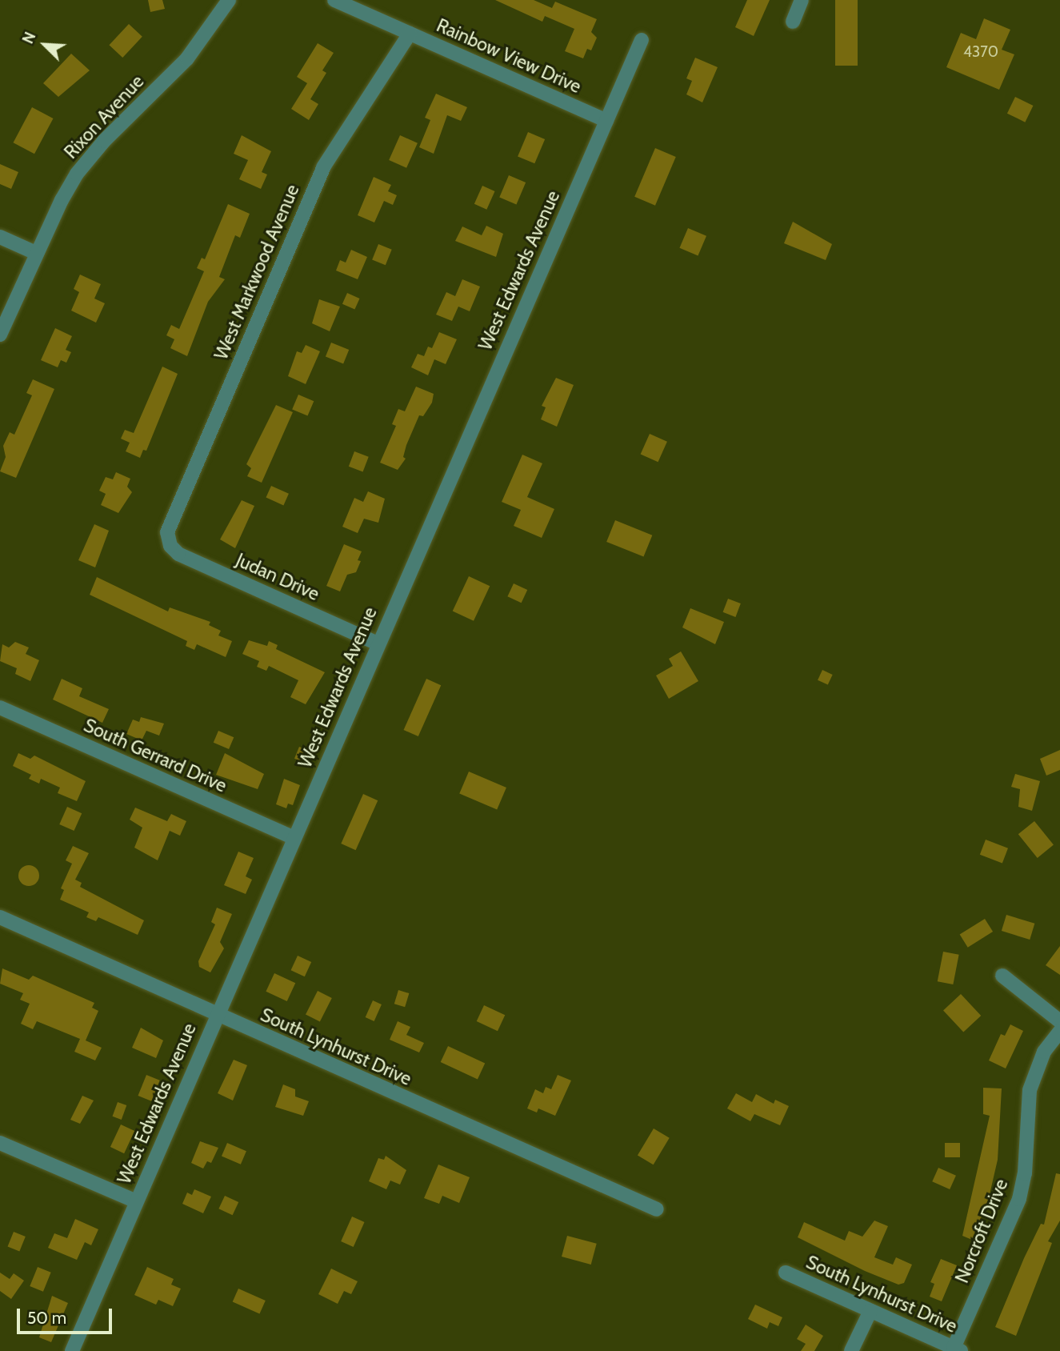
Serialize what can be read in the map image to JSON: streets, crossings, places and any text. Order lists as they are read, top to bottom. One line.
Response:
{"streets":{"street":["Rainbow View Drive","Rixon Avenue","West Edwards Avenue","West Markwood Avenue","Judan Drive","South Gerrard Drive","South Lynhurst Drive","Norcroft Drive"]},"crossings":[["Rainbow View Drive","West Edwards Avenue"],["Rainbow View Drive","West Markwood Avenue"],["West Edwards Avenue","Judan Drive"],["West Edwards Avenue","South Gerrard Drive"],["West Edwards Avenue","South Lynhurst Drive"],["West Markwood Avenue","Judan Drive"],["South Lynhurst Drive","Norcroft Drive"]],"house_numbers":["4370"],"scale_bar":"50 m","north":"top left"}
